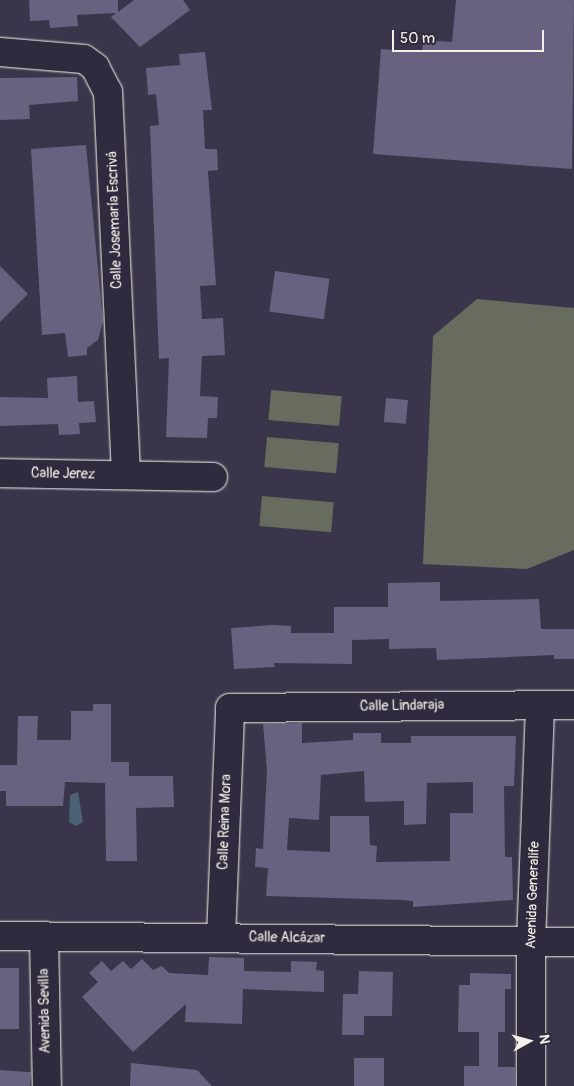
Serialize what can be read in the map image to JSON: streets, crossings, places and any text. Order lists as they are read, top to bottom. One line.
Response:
{"streets":{"street":["Calle Josemaría Escrivá","Calle Jerez","Calle Lindaraja","Calle Reina Mora","Avenida Generalife","Calle Alcázar","Avenida Sevilla"]},"crossings":[["Calle Josemaría Escrivá","Calle Jerez"],["Calle Lindaraja","Calle Reina Mora"],["Calle Lindaraja","Avenida Generalife"],["Calle Reina Mora","Calle Alcázar"],["Avenida Generalife","Calle Alcázar"],["Calle Alcázar","Avenida Sevilla"]],"scale_bar":"50 m","north":"right"}
